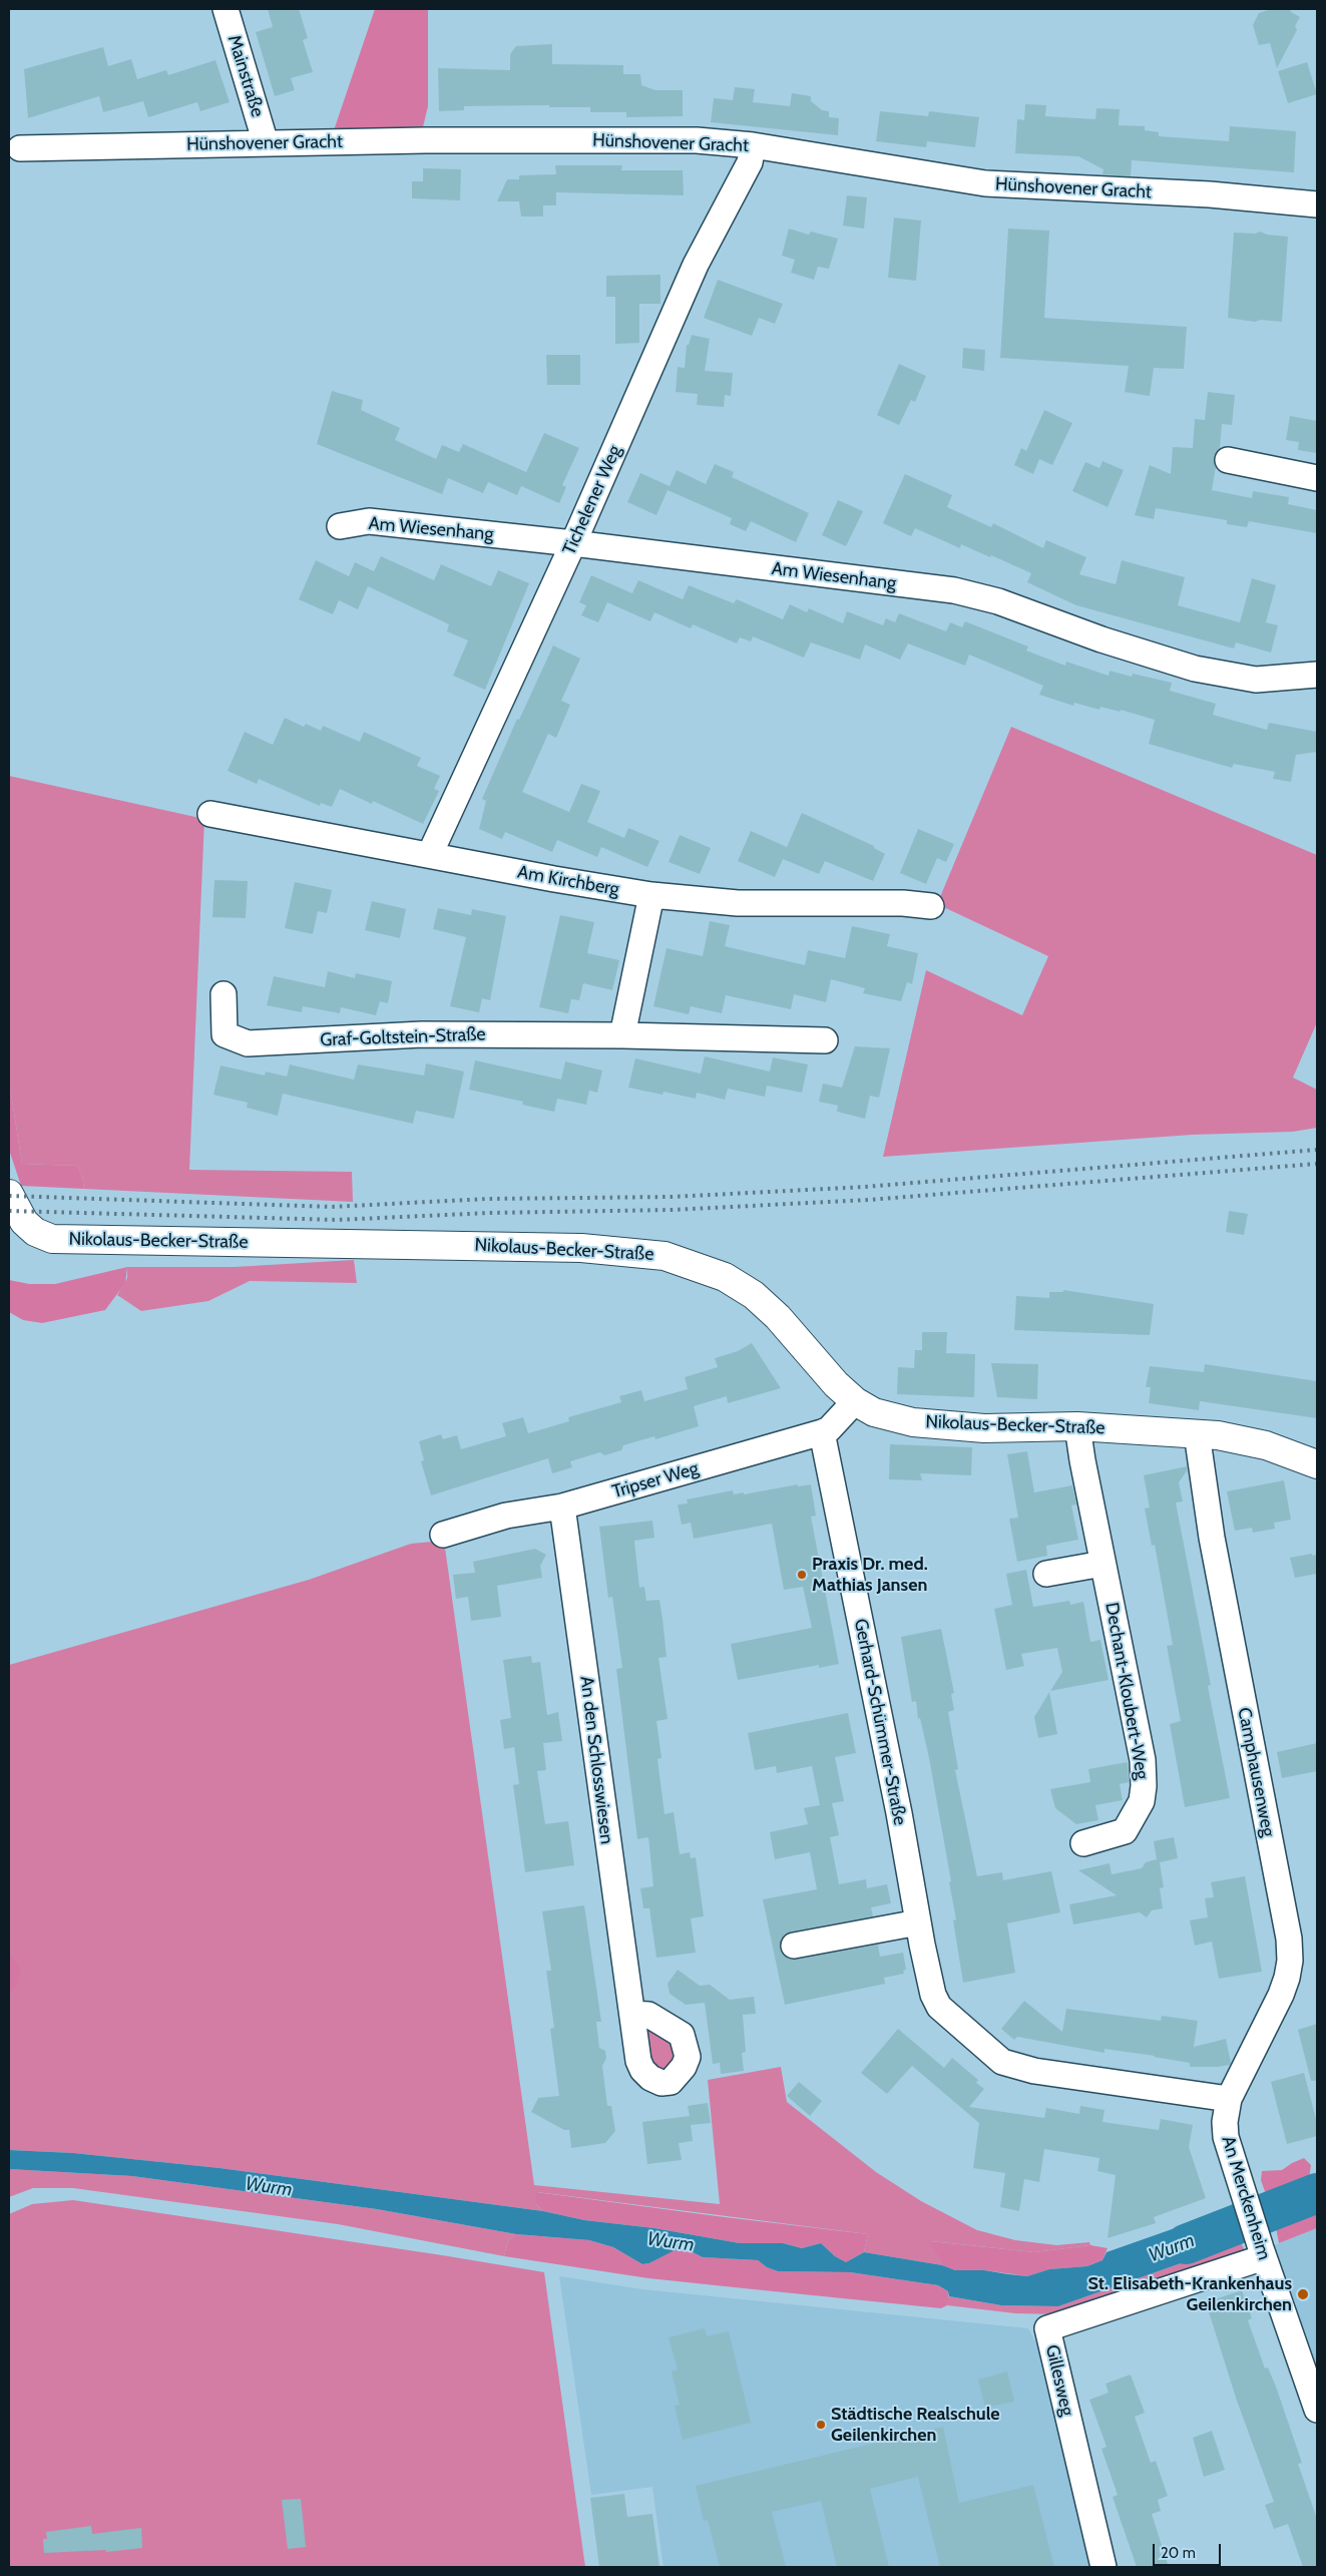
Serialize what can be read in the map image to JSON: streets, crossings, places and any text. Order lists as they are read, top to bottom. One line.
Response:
{"streets":{"main road":["Nikolaus-Becker-Straße"],"street":["Mainstraße","Hünshovener Gracht","Tichelener Weg","Am Wiesenhang","Am Kirchberg","Graf-Goltstein-Straße","Tripser Weg","Dechant-Kloubert-Weg","Gerhard-Schümmer-Straße","An den Schlosswiesen","Camphausenweg","An Merckenheim","Gillesweg"]},"crossings":[["Mainstraße","Hünshovener Gracht"],["Hünshovener Gracht","Tichelener Weg"],["Tichelener Weg","Am Wiesenhang"],["Tichelener Weg","Am Kirchberg"],["Nikolaus-Becker-Straße","Tripser Weg"],["Nikolaus-Becker-Straße","Dechant-Kloubert-Weg"],["Nikolaus-Becker-Straße","Camphausenweg"],["Tripser Weg","Gerhard-Schümmer-Straße"],["Tripser Weg","An den Schlosswiesen"],["Gerhard-Schümmer-Straße","Camphausenweg"],["Gerhard-Schümmer-Straße","An Merckenheim"],["Camphausenweg","An Merckenheim"],["An Merckenheim","Gillesweg"]],"water":["Wurm"],"places":["Praxis Dr. med. Mathias Jansen","St. Elisabeth-Krankenhaus Geilenkirchen","Städtische Realschule Geilenkirchen"],"scale_bar":"20 m"}
